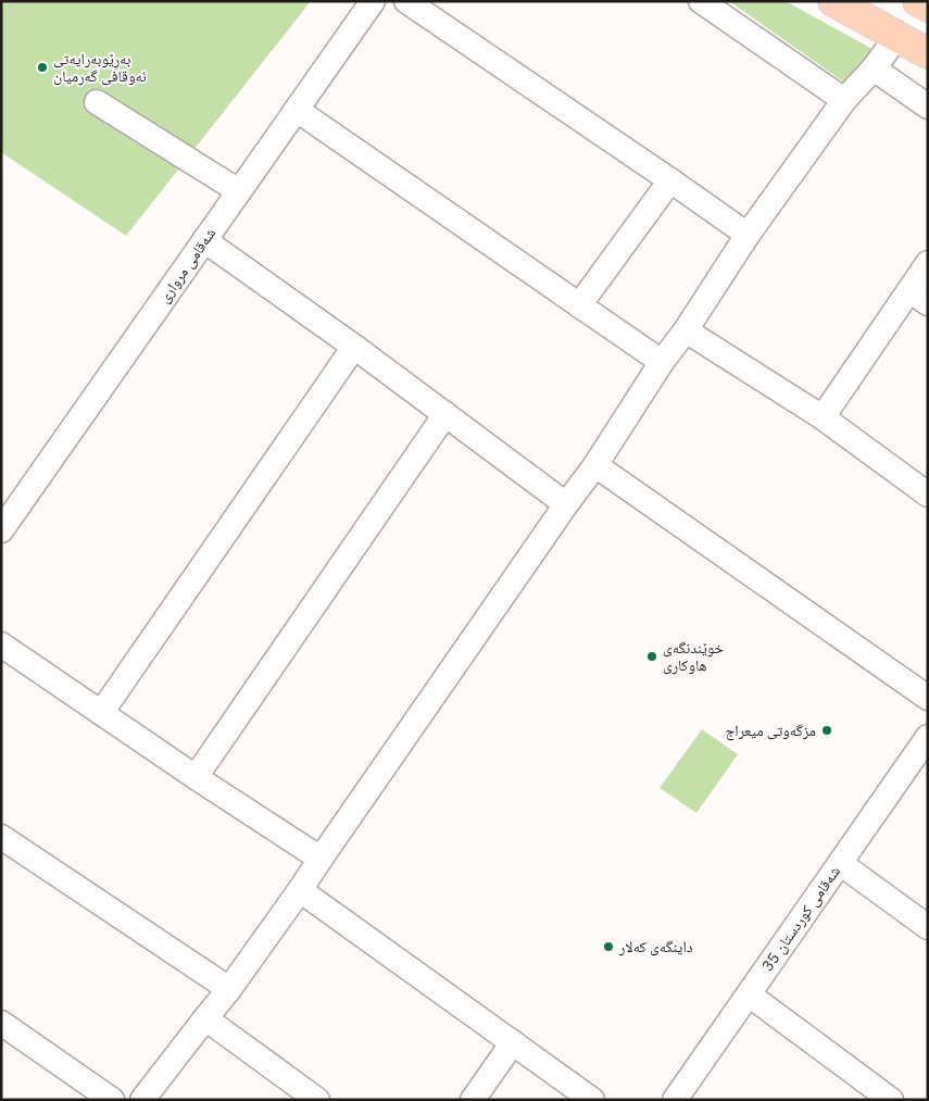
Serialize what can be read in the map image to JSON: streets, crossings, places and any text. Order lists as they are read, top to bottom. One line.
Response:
{"streets":{"street":["شەقامی مرواری","شەقامی کوردستان 35"]},"places":["بەڕێوبەرایەتی ئەوقافی گەرمیان","خوێندنگەی هاوکاری","مزگەوتی میعراج","داینگەی کەلار"]}
